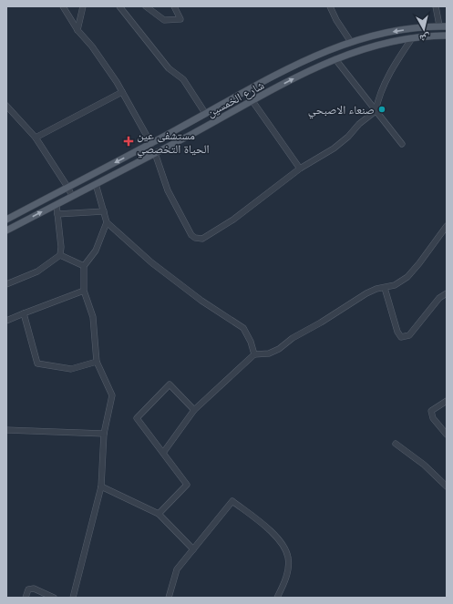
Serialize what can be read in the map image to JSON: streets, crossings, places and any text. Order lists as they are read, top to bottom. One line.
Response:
{"streets":{"main road":["شارع الخمسين"]},"places":{"other":["صنعاء الاصبحي"],"health":["مستشفى عين الحياة التخصصي"]},"north":"bottom"}
